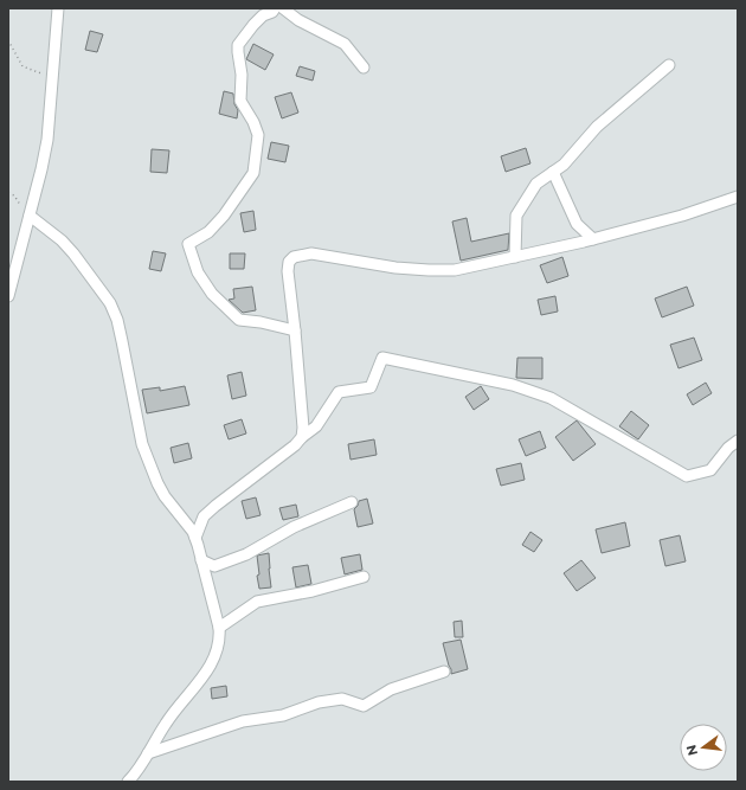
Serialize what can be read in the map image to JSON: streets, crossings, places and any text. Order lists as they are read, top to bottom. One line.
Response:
{"north":"left"}
